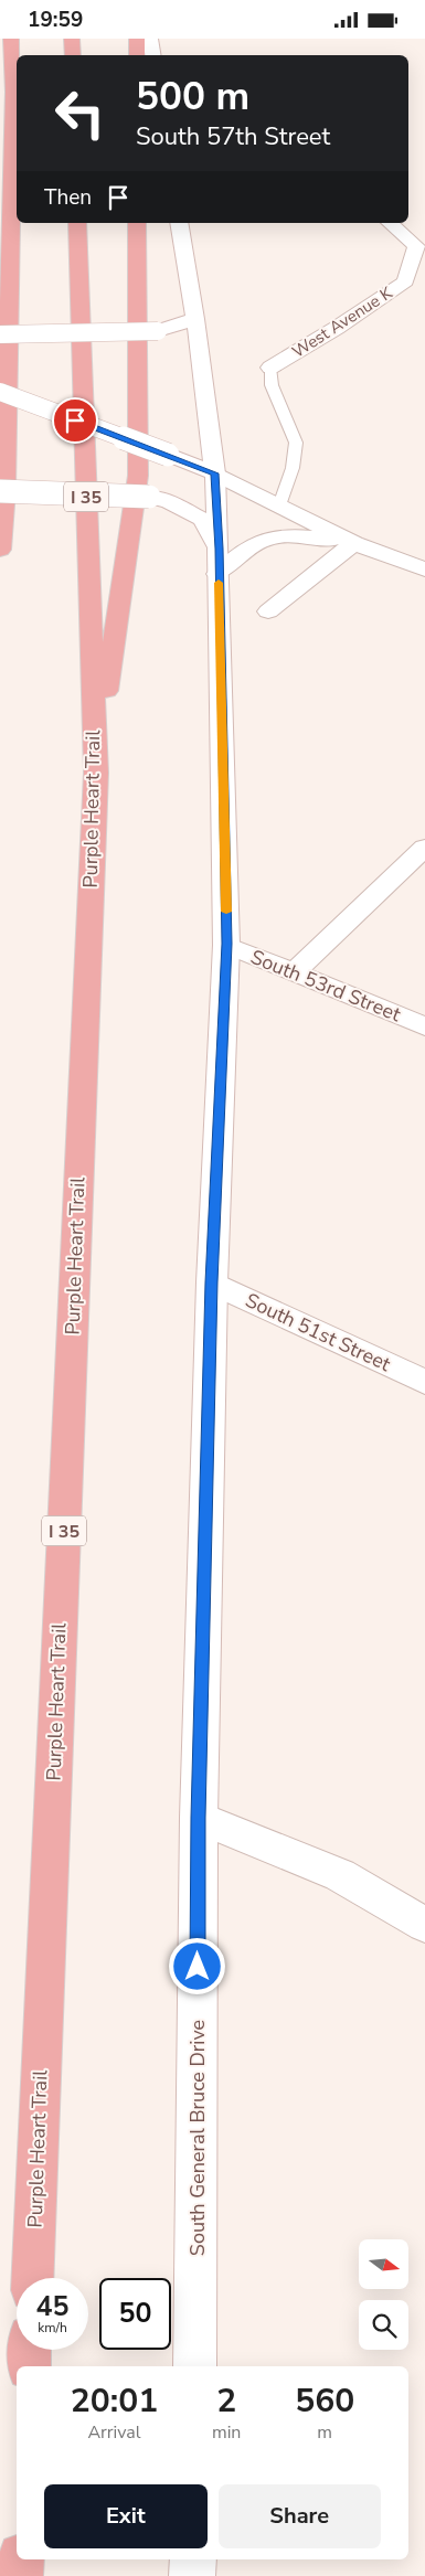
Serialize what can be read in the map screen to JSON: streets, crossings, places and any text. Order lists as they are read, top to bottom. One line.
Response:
{"streets":{"highway":["I 35","Purple Heart Trail"],"main road":["West Avenue K","South 53rd Street","South 51st Street","South General Bruce Drive"]},"crossings":[["South 53rd Street","South General Bruce Drive"],["South 51st Street","South General Bruce Drive"]],"north":"right","page":{"status":"19:59","turn":["500 m","South 57th Street"],"then":"Then","speed":"45 km/h","limit":"50","eta":["20:01","Arrival","2","min","560","m"],"buttons":["Exit","Share"]}}
